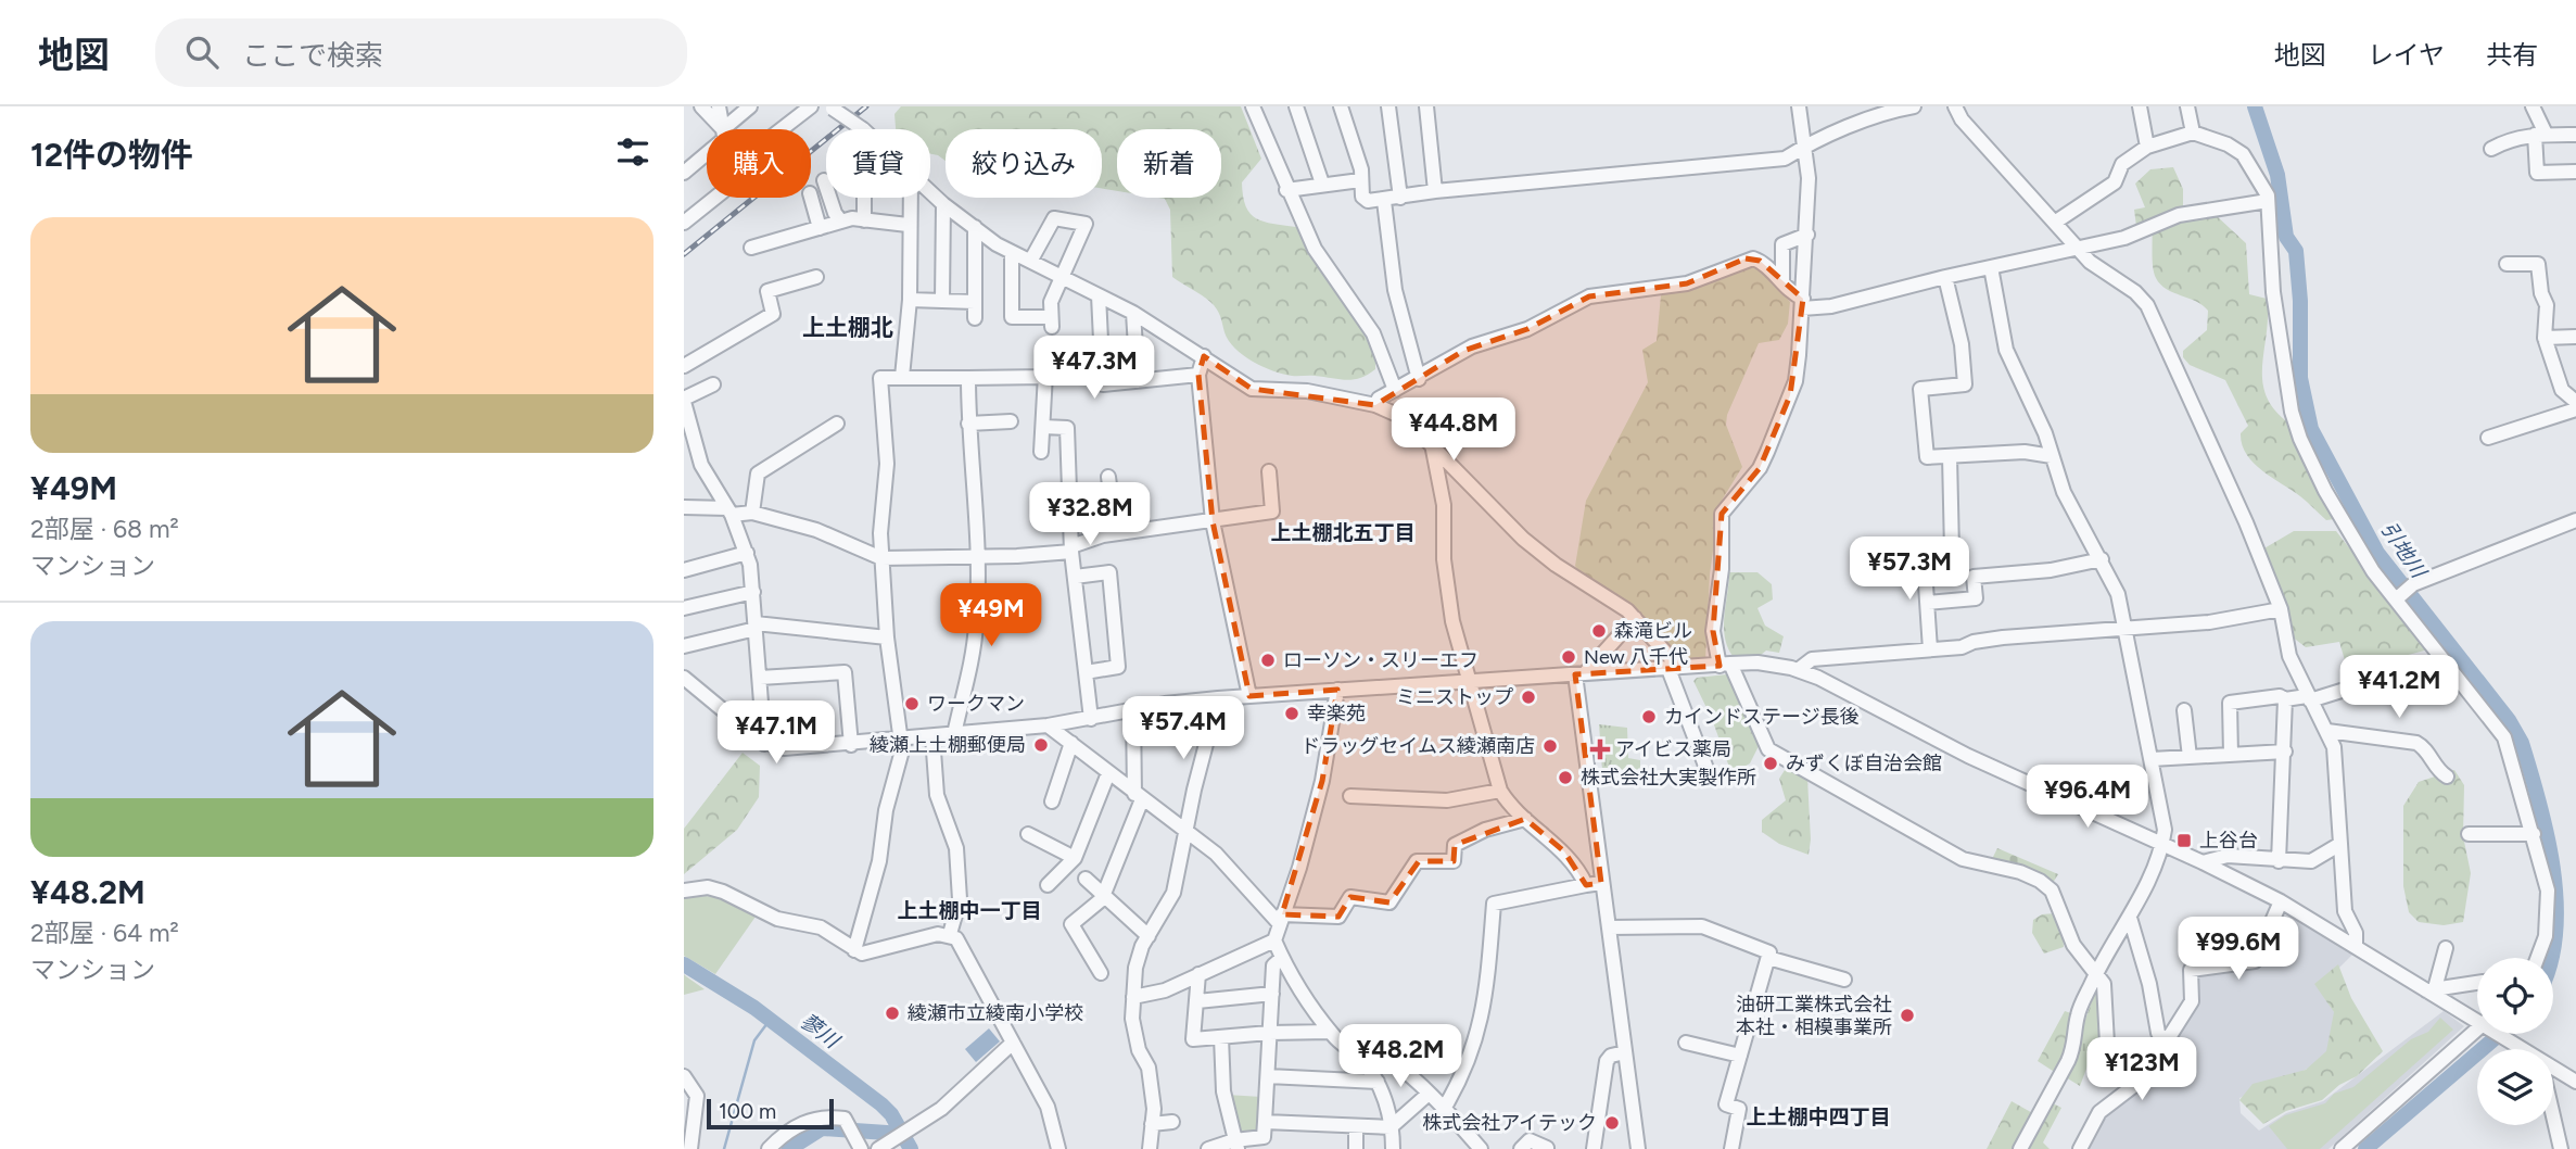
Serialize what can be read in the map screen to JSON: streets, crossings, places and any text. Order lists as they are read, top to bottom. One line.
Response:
{"districts":["上土棚北","上土棚北五丁目","上土棚中一丁目","上土棚中四丁目"],"water":["引地川","蓼川"],"places":{"other":["森滝ビル","New 八千代","ローソン・スリーエフ","ミニストップ","ワークマン","幸楽苑","カインドステージ長後","綾瀬上土棚郵便局","ドラッグセイムス綾瀬南店","みずくぼ自治会館","株式会社大実製作所","綾瀬市立綾南小学校","油研工業株式会社 本社・相模事業所","株式会社アイテック"],"health":["アイビス薬局"],"transit":["上谷台"]},"scale_bar":"100 m","page":{"header":"地図","search":"ここで検索","nav":["地図","レイヤ","共有"],"heading":"12件の物件","chip":["購入","賃貸","絞り込み","新着"],"list":[{"name":"¥49M","note":"2部屋 · 68 m² · マンション"},{"name":"¥48.2M","note":"2部屋 · 64 m² · マンション"}],"price":["¥47.3M","¥44.8M","¥32.8M","¥57.3M","¥49M","¥41.2M","¥57.4M","¥47.1M","¥96.4M","¥99.6M","¥48.2M","¥123M"],"scale":"100 m"}}
